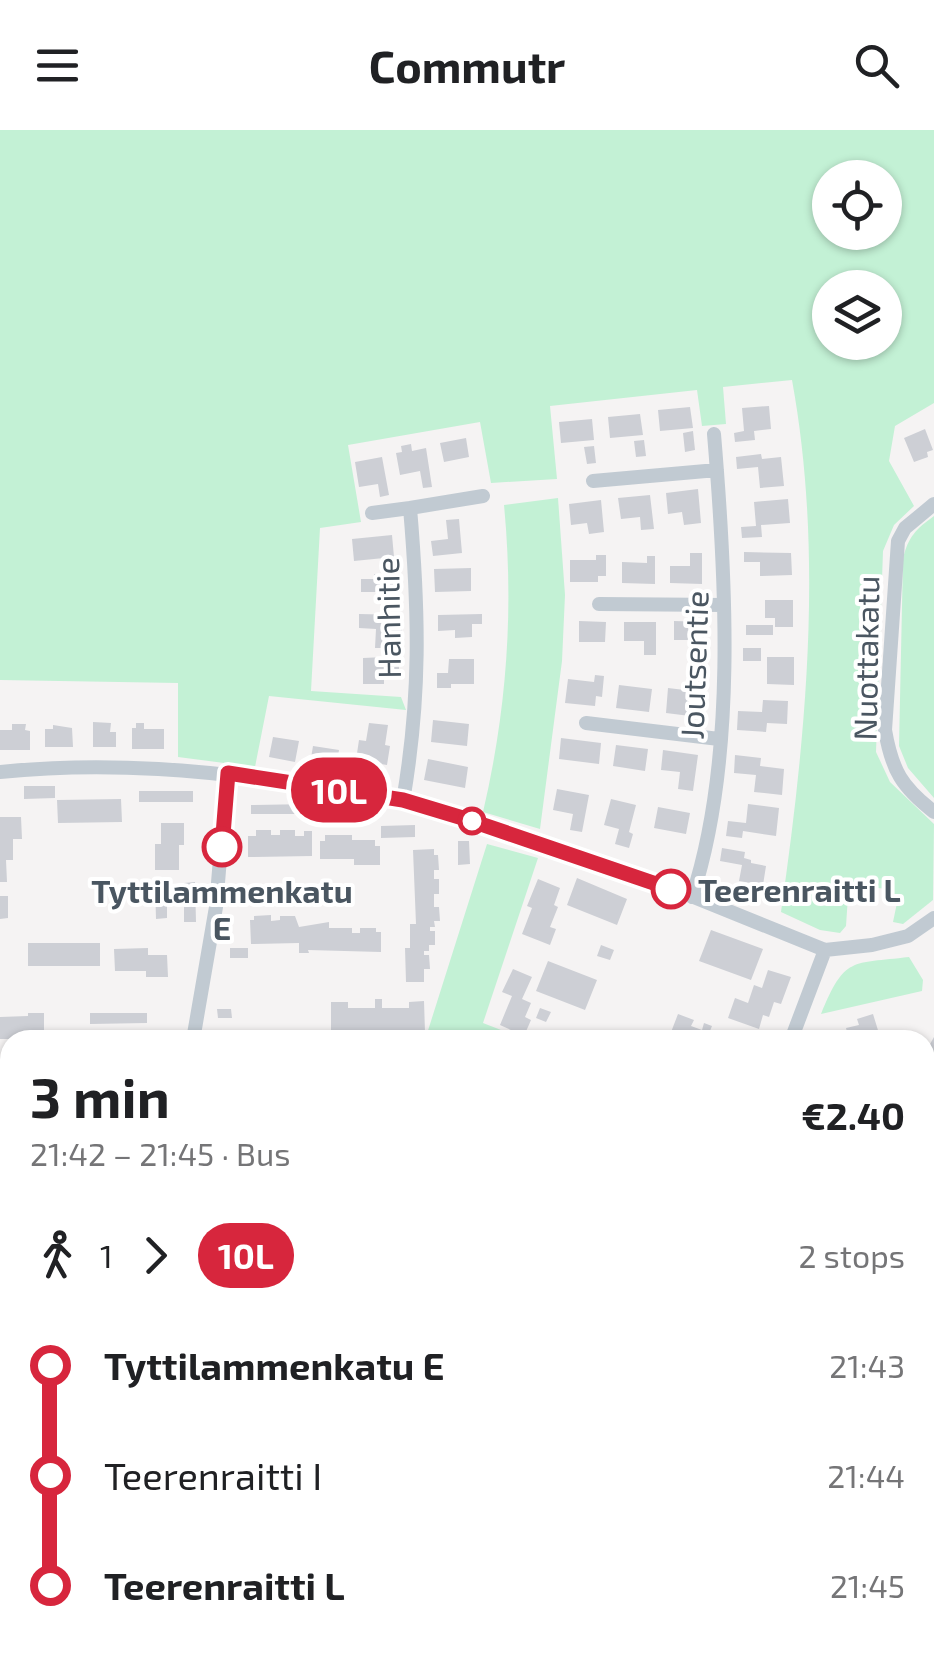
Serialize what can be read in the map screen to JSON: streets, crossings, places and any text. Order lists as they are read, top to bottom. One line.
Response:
{"streets":{"street":["Hanhitie","Nuottakatu","Joutsentie"]},"places":["Tyttilammenkatu E","Teerenraitti L"],"lines":["bus line 10L"],"page":{"header":"Commutr","on_map":"10L","heading":["3 min","21:42 – 21:45 · Bus","€2.40"],"legs":["1","10L","2 stops"],"list":[{"name":"Tyttilammenkatu E","value":"21:43"},{"name":"Teerenraitti I","value":"21:44"},{"name":"Teerenraitti L","value":"21:45"}]}}
